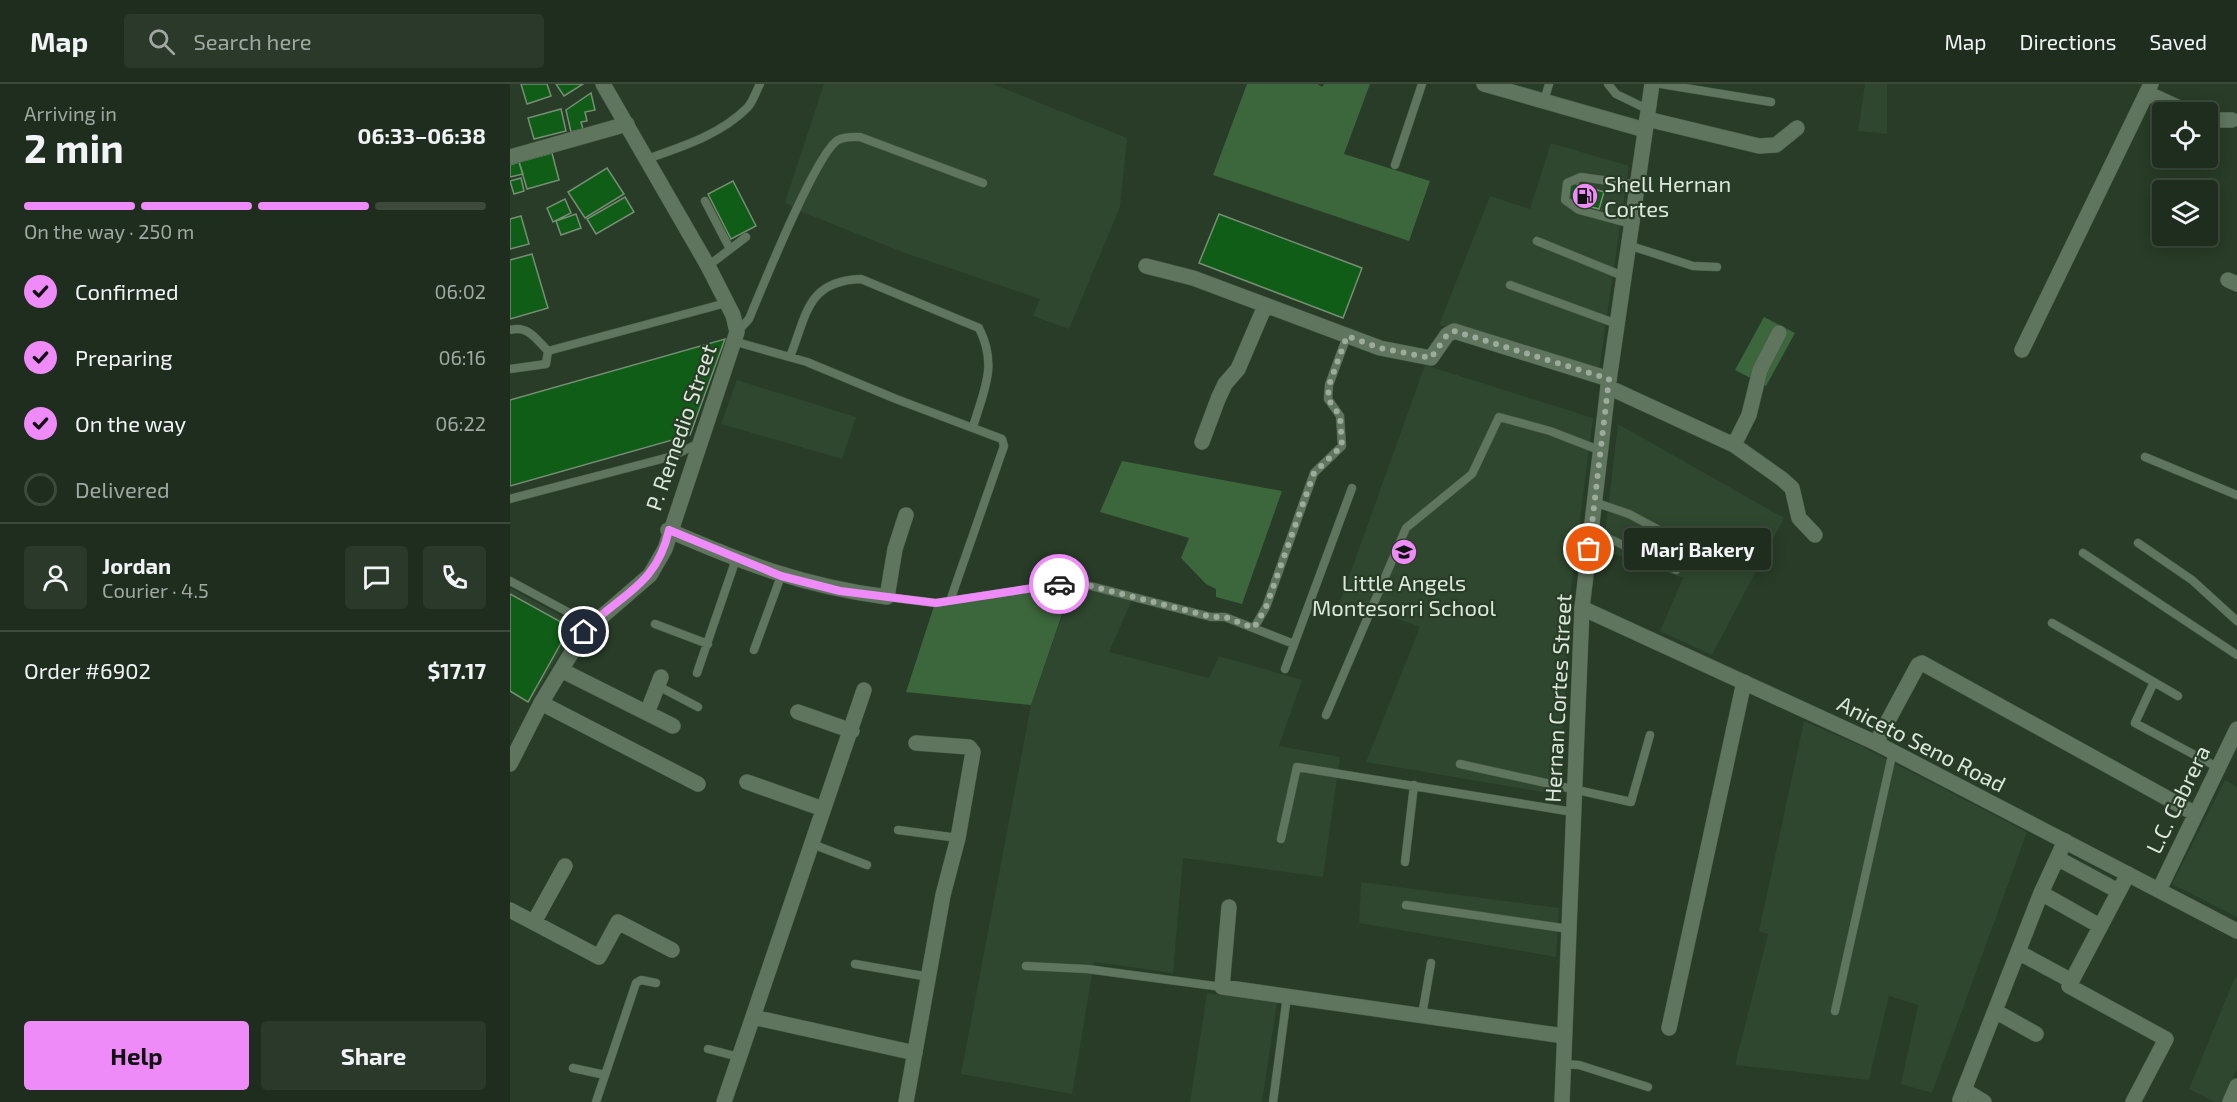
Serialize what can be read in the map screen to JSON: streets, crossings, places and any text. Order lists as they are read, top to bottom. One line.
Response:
{"streets":{"street":["P. Remedio Street","Hernan Cortes Street","Aniceto Seno Road","L.C. Cabrera"]},"crossings":[["Hernan Cortes Street","Aniceto Seno Road"],["Aniceto Seno Road","L.C. Cabrera"]],"places":{"fuel station":["Shell Hernan Cortes"],"other":["Marj Bakery"],"school or university":["Little Angels Montesorri School"]},"page":{"header":"Map","search":"Search here","nav":["Map","Directions","Saved"],"heading":["2 min","Arriving in","06:33–06:38"],"panel":["Jordan","Courier · 4.5","Order #6902","$17.17"],"bar":"On the way · 250 m","list":[["Confirmed","06:02"],["Preparing","06:16"],["On the way","06:22"],"Delivered"],"bubble":"Marj Bakery","buttons":["Help","Share"]}}
